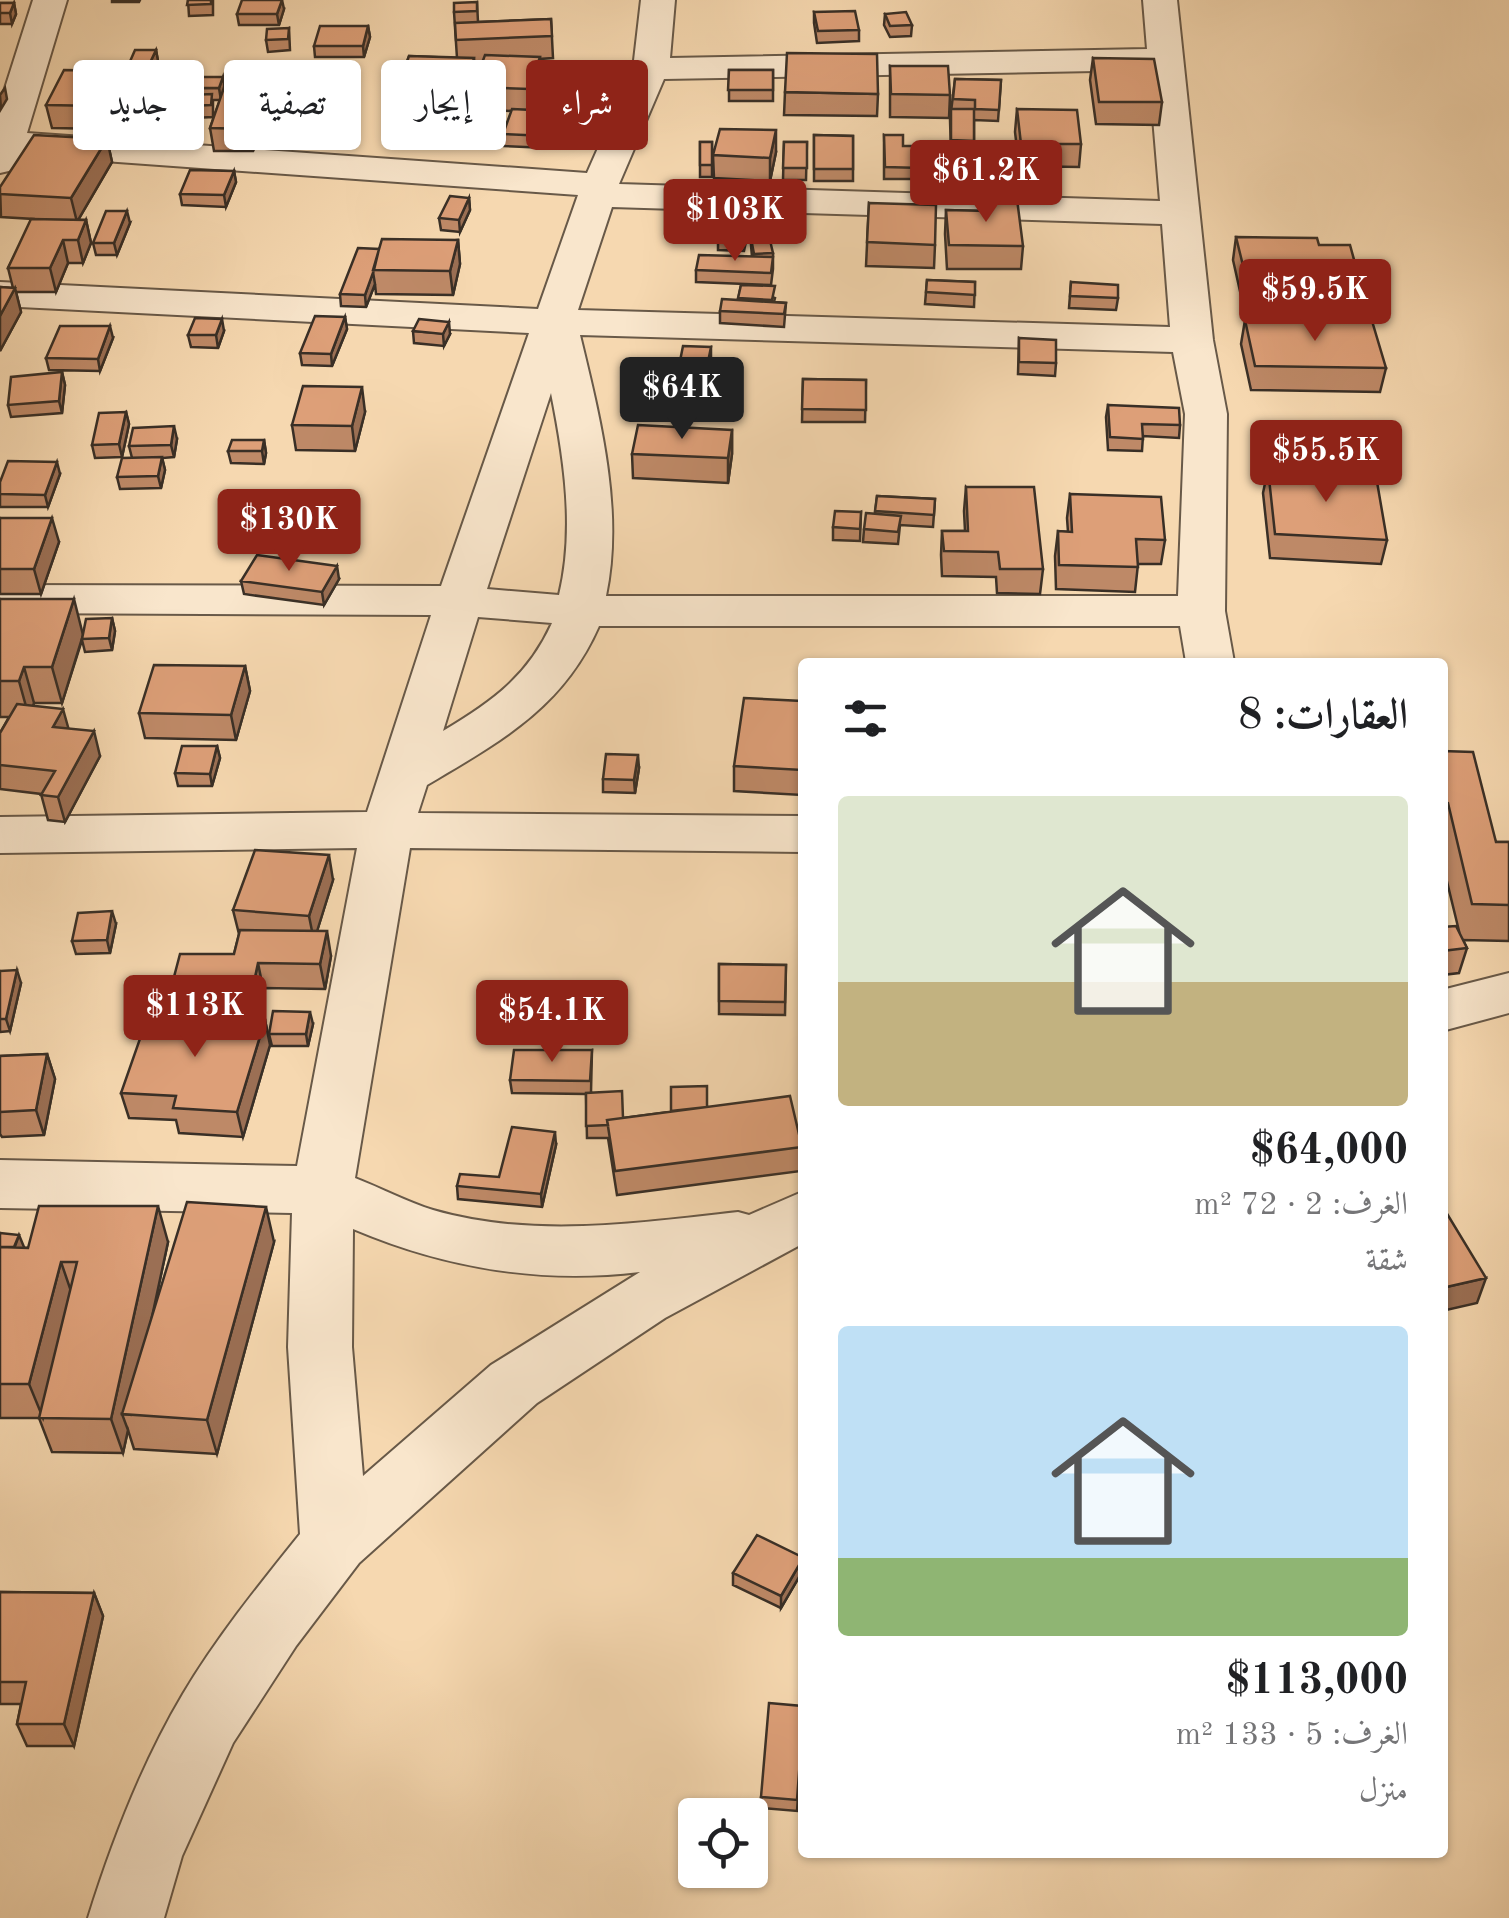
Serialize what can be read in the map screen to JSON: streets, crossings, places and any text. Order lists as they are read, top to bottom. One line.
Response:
{"page":{"chip":["شراء","إيجار","تصفية","جديد"],"price":["$61.2K","$103K","$59.5K","$64K","$55.5K","$130K","$113K","$54.1K"],"heading":"العقارات: 8","list":[{"name":"$64,000","note":"الغرف: 2 · 72 m² · شقة"},{"name":"$113,000","note":"الغرف: 5 · 133 m² · منزل"}]}}
